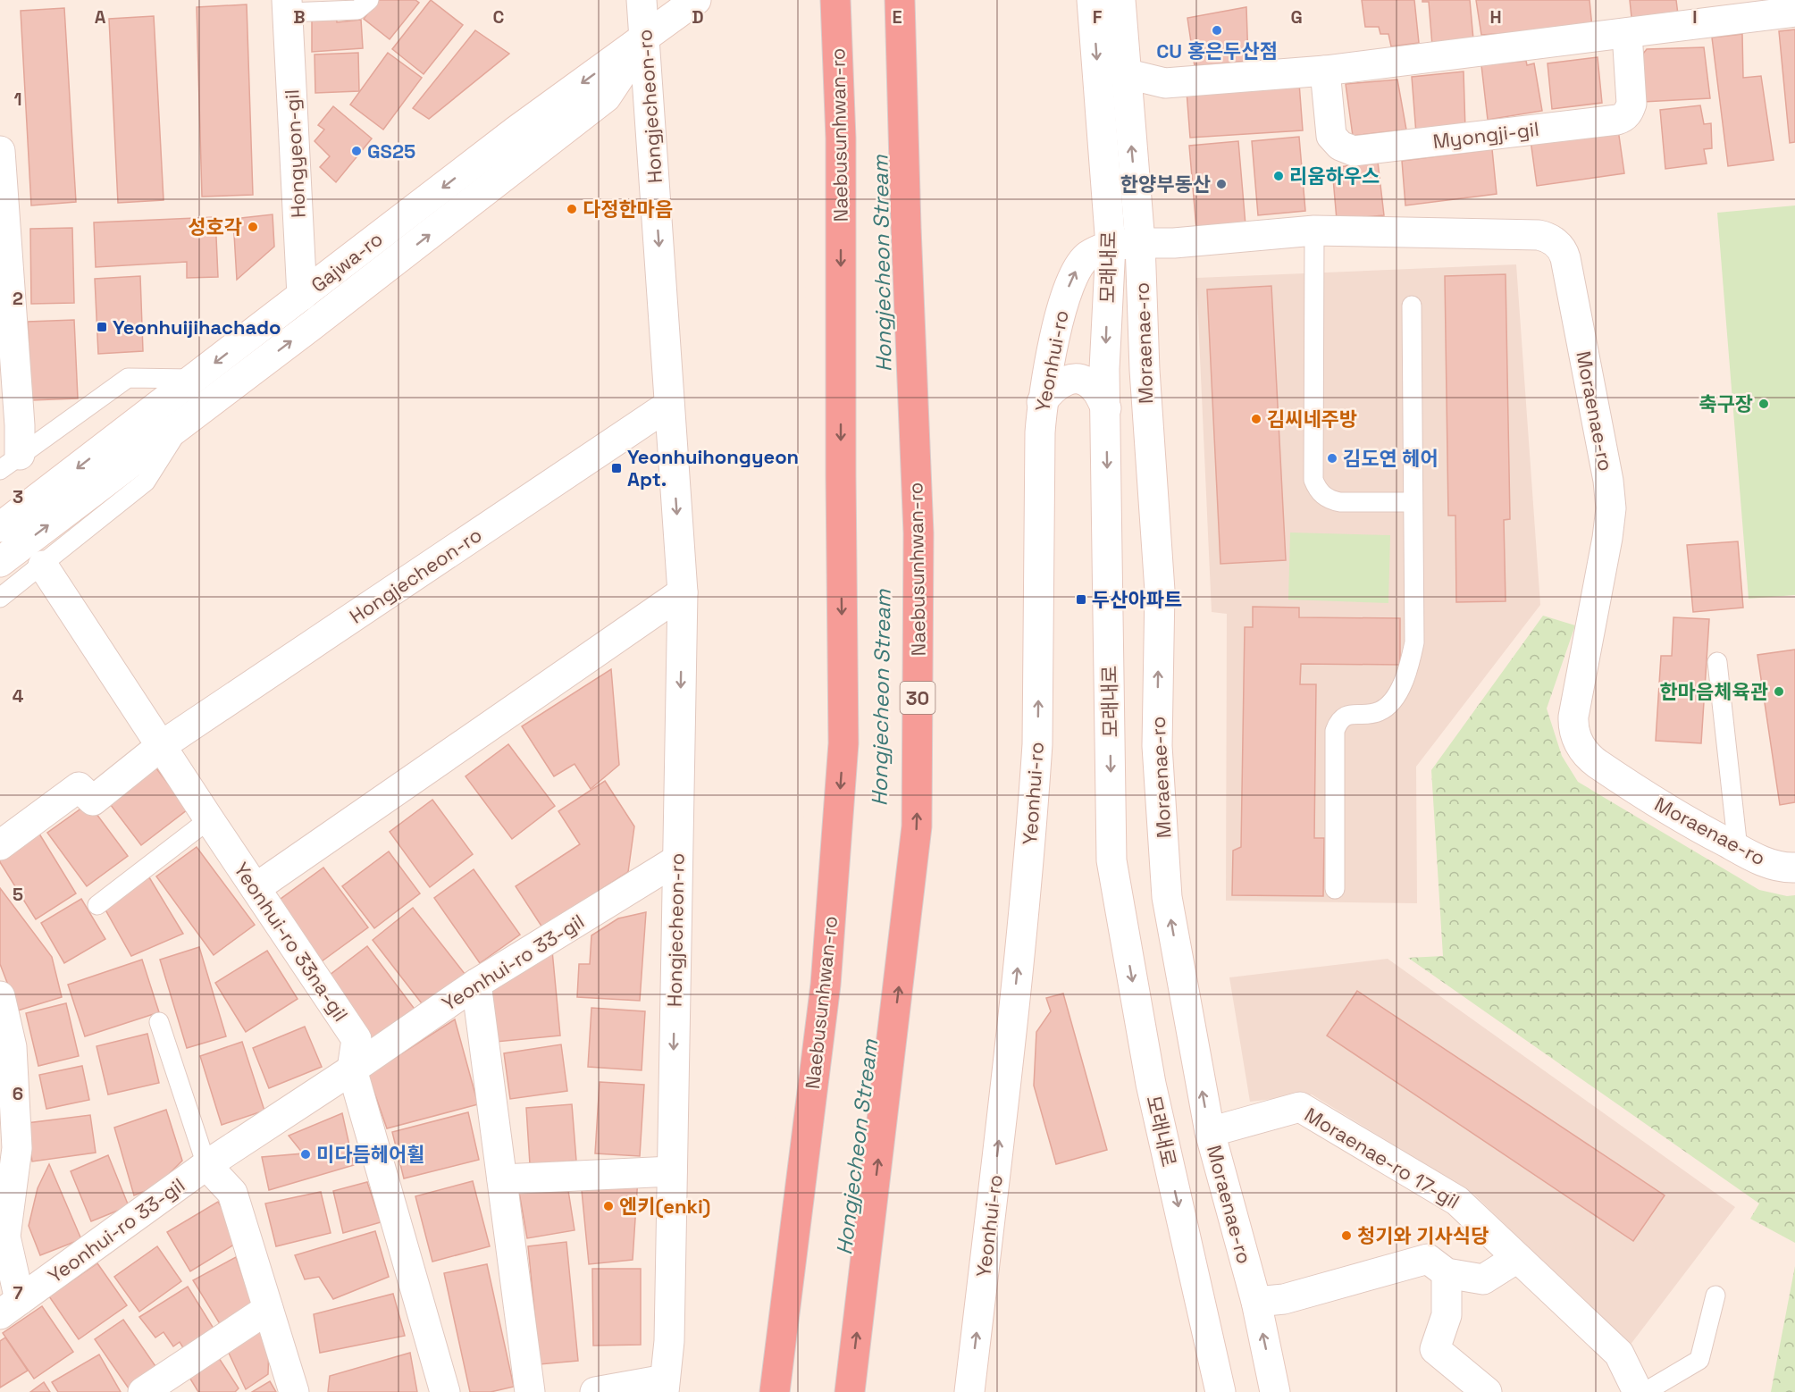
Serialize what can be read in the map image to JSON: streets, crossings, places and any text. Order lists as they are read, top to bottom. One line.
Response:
{"streets":{"highway":["Naebusunhwan-ro","30"],"street":["Hongjecheon-ro","Myongji-gil","Hongyeon-gil","Gajwa-ro","모래내로","Moraenae-ro","Yeonhui-ro","Yeonhui-ro 33na-gil","Yeonhui-ro 33-gil","Moraenae-ro 17-gil"]},"crossings":[["Hongjecheon-ro","Gajwa-ro"],["Hongjecheon-ro","Yeonhui-ro 33na-gil"],["Hongjecheon-ro","Yeonhui-ro 33-gil"],["Hongyeon-gil","Gajwa-ro"],["모래내로","Yeonhui-ro"],["Moraenae-ro","Yeonhui-ro"],["Moraenae-ro","Moraenae-ro 17-gil"],["Yeonhui-ro 33na-gil","Yeonhui-ro 33-gil"]],"one_way":["Hongjecheon-ro","모래내로","Moraenae-ro","Yeonhui-ro"],"water":["Hongjecheon Stream"],"places":{"other":["CU 홍은두산점","GS25","리움하우스","한양부동산","다정한마음","성호각","축구장","김씨네주방","김도연 헤어","한마음체육관","미다듬헤어휠","엔키(enki)","청기와 기사식당"],"transit":["Yeonhuijihachado","Yeonhuihongyeon Apt.","두산아파트"]},"grid":{"columns":["A","B","C","D","E","F","G","H","I"],"rows":["1","2","3","4","5","6","7"]}}
